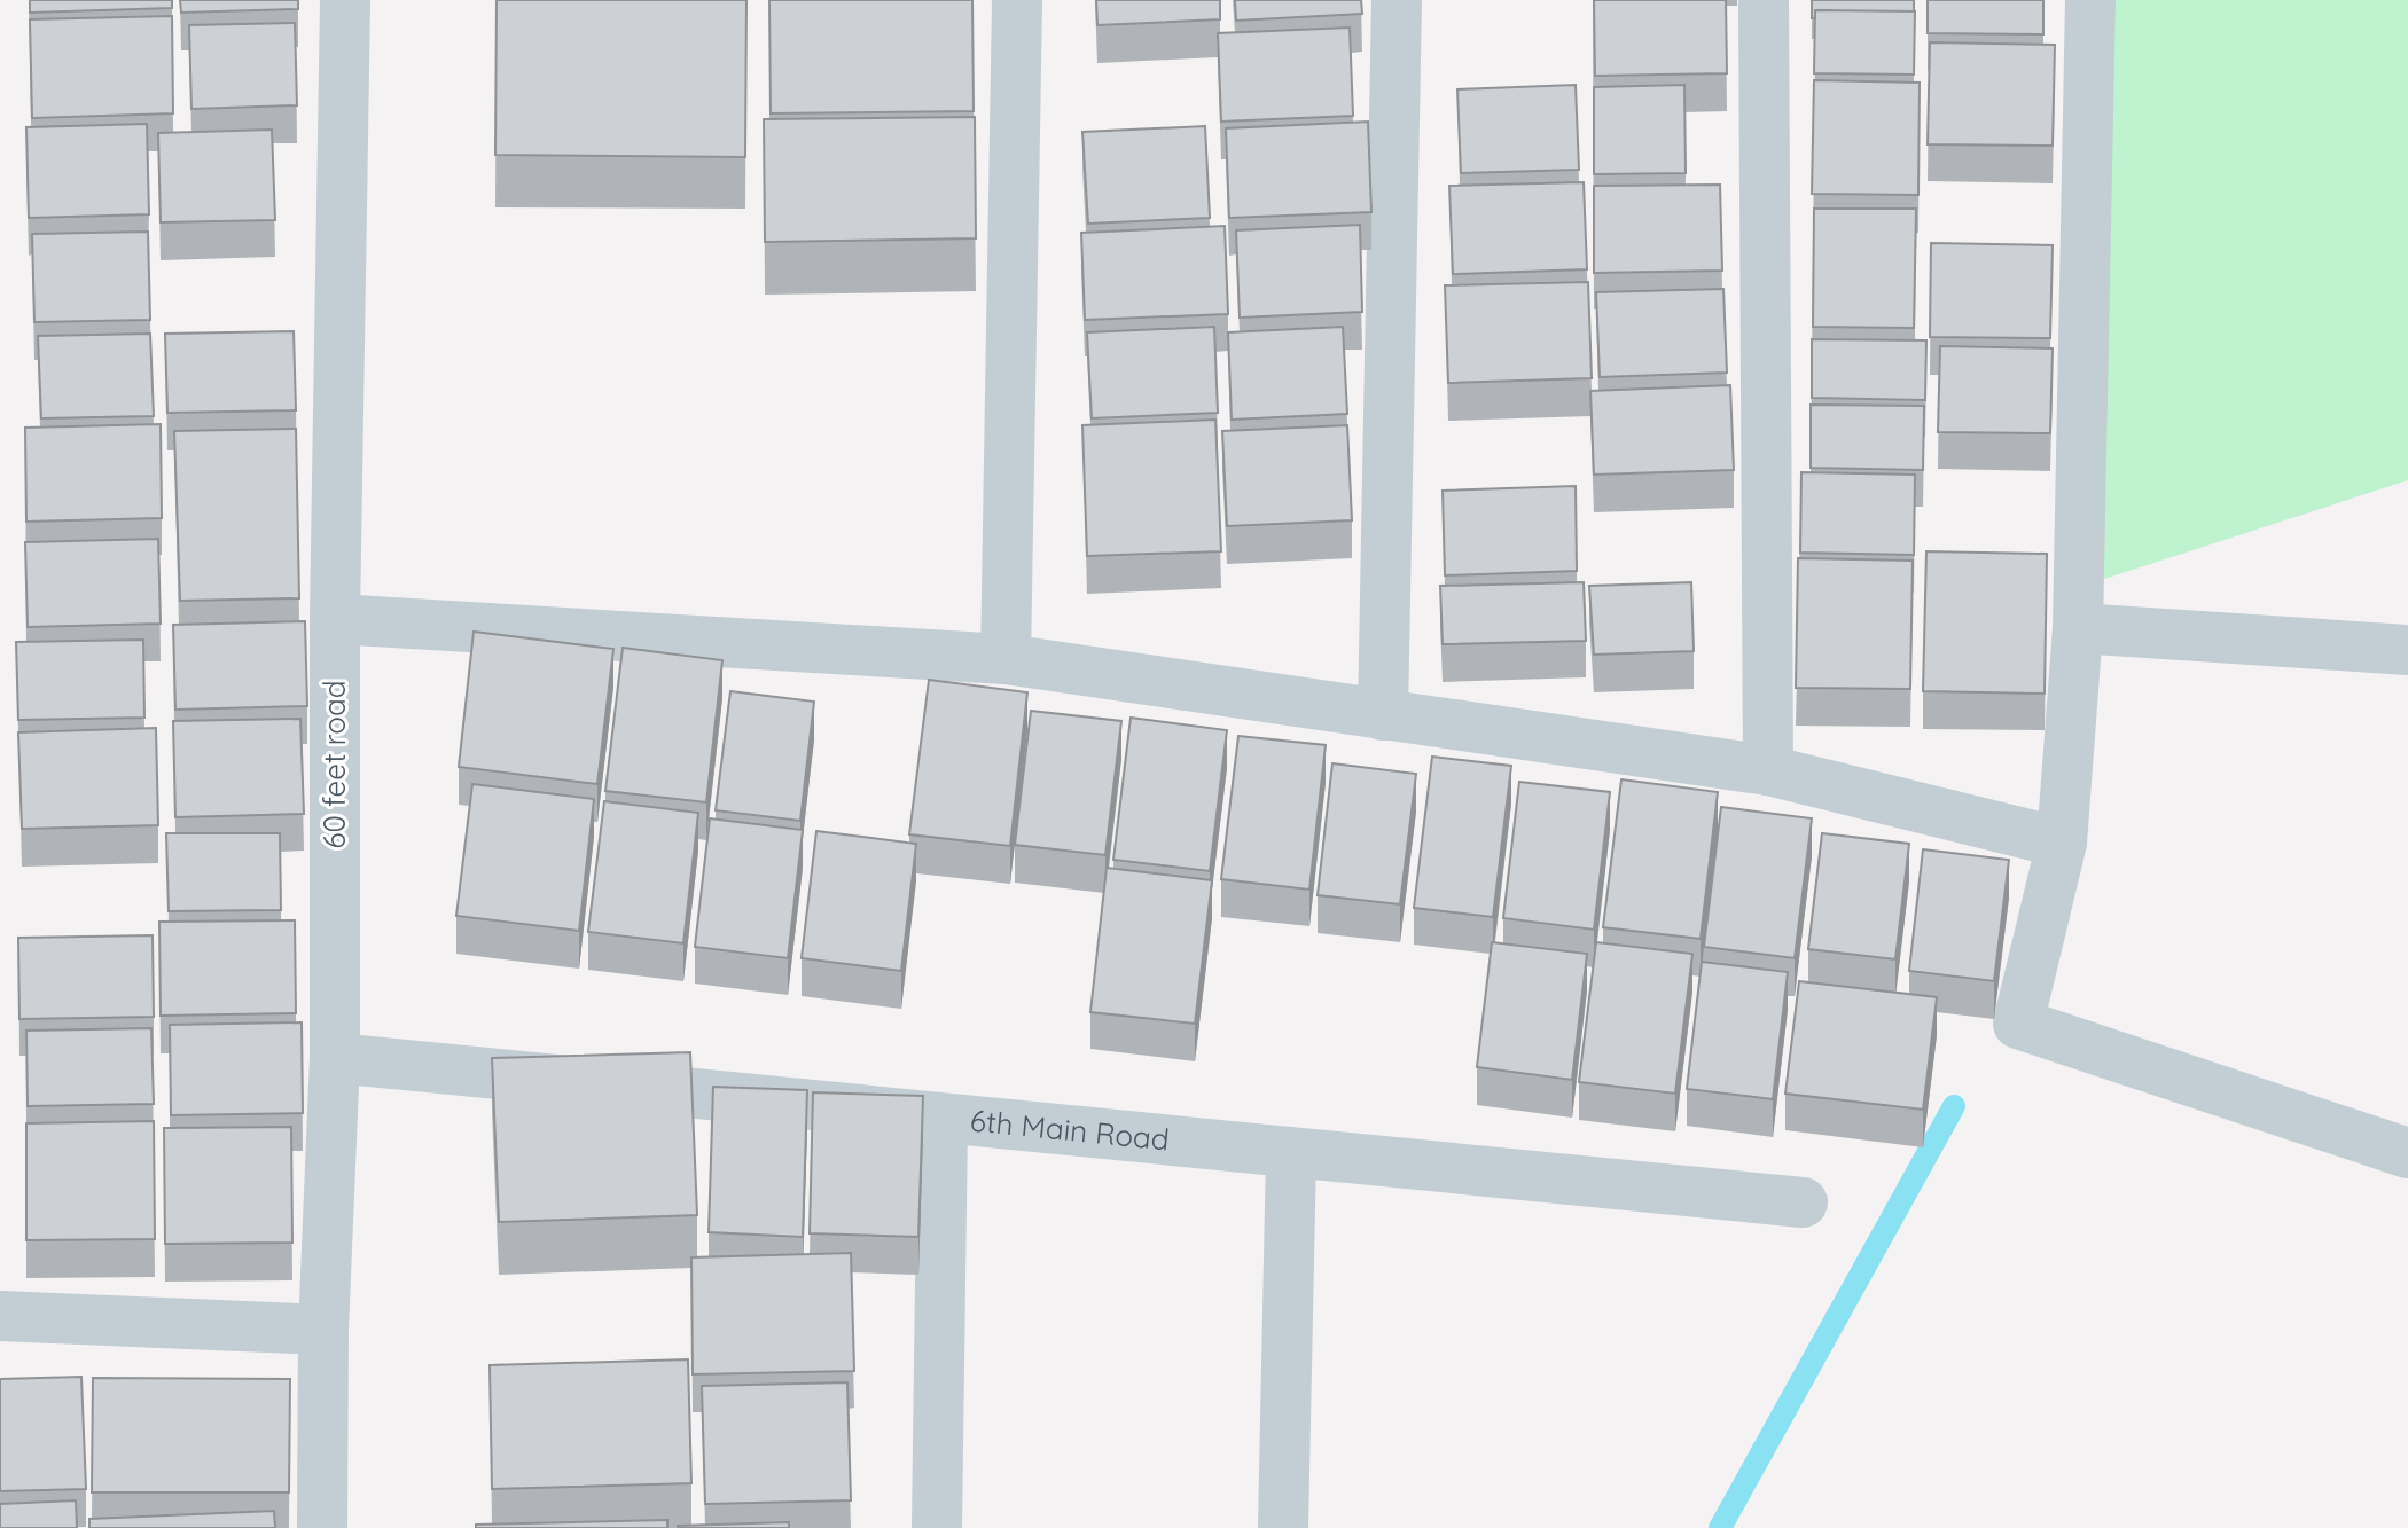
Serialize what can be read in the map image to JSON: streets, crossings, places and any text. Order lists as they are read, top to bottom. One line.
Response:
{"streets":{"street":["60 feet road","6th Main Road"]},"crossings":[["60 feet road","6th Main Road"]]}
